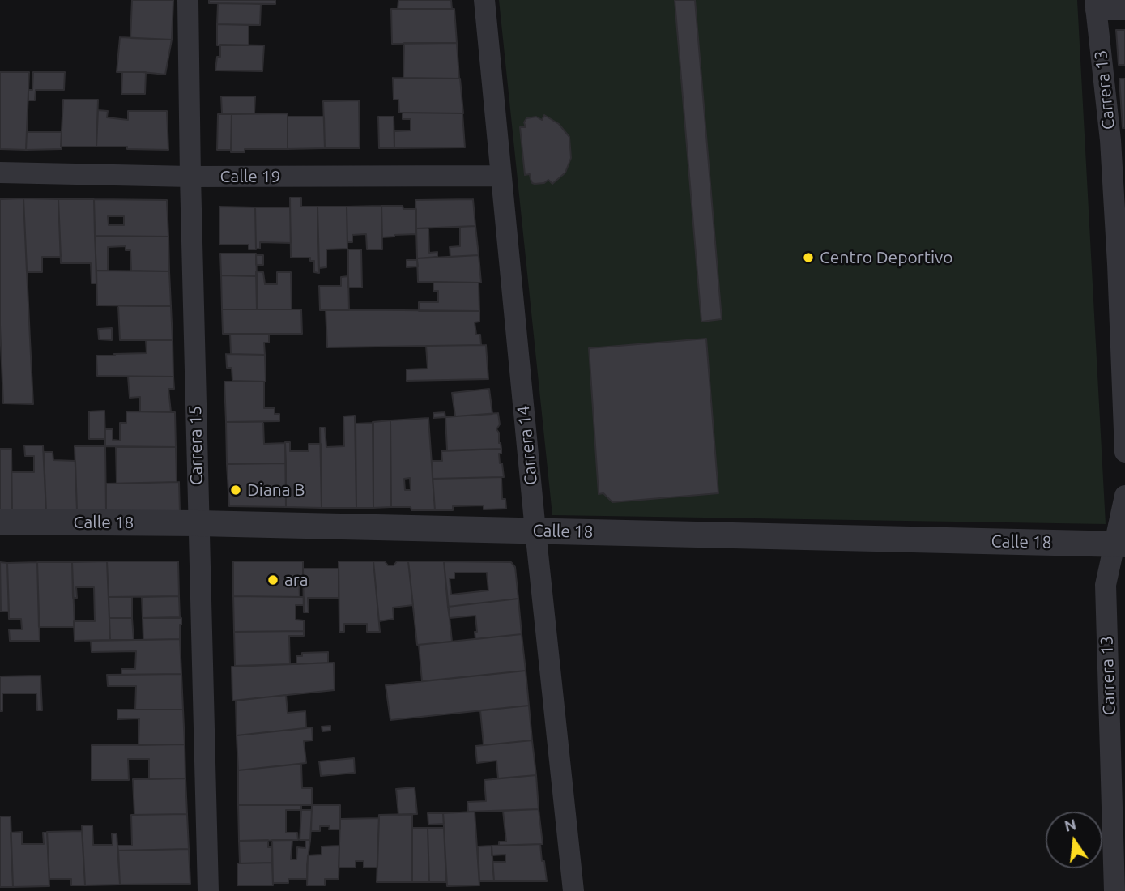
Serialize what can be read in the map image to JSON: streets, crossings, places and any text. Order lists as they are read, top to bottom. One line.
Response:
{"streets":{"street":["Carrera 13","Calle 19","Carrera 15","Carrera 14","Calle 18"]},"crossings":[["Carrera 13","Calle 18"],["Calle 19","Carrera 15"],["Calle 19","Carrera 14"],["Carrera 15","Calle 18"],["Carrera 14","Calle 18"]],"places":["Centro Deportivo","Diana B","ara"],"north":"top"}
